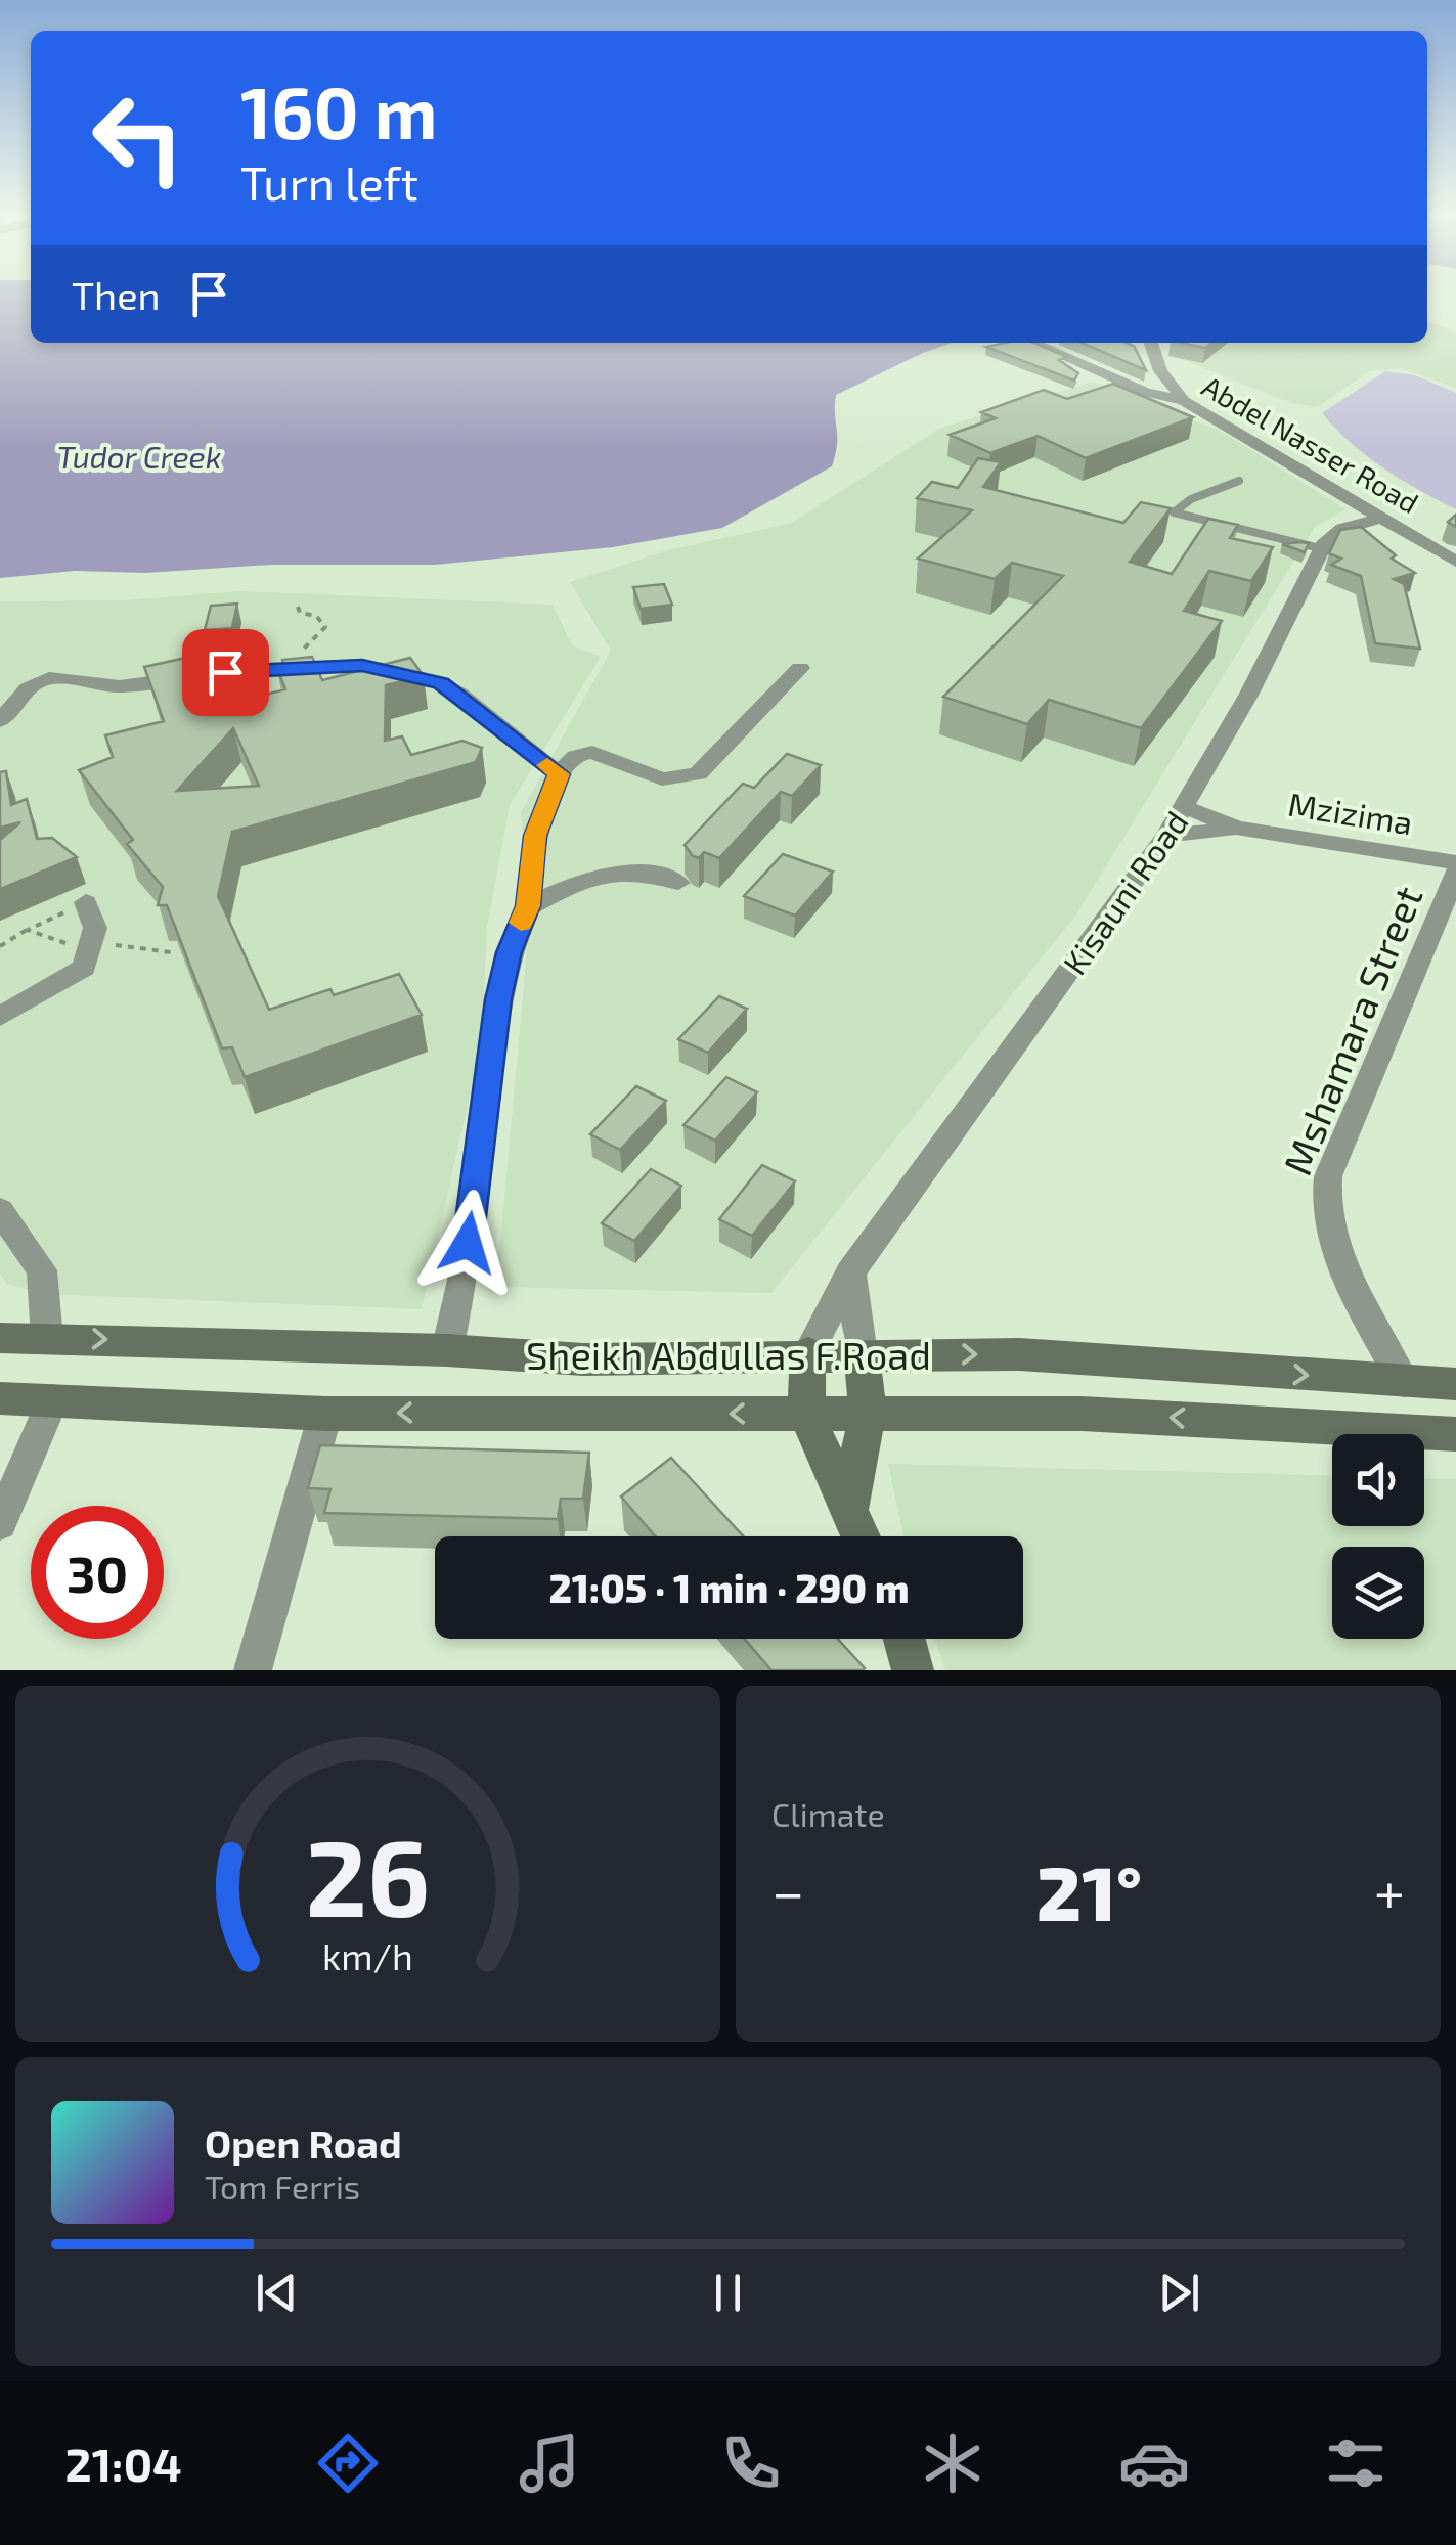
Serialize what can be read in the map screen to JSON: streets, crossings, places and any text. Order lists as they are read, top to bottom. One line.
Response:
{"streets":{"main road":["Sheikh Abdullas F.Road"],"street":["Abdel Nasser Road","Mzizima","Kisauni Road","Mshamara Street"]},"crossings":[["Kisauni Road","Sheikh Abdullas F.Road"],["Mshamara Street","Sheikh Abdullas F.Road"]],"water":["Tudor Creek"],"page":{"turn":["160 m","Turn left"],"then":"Then","limit":"30","trip":"21:05 · 1 min · 290 m","tile":"Climate","heat":["−","21°","+"],"song":["Open Road","Tom Ferris"],"tabs":"21:04","gauge":["26","km/h"]}}
